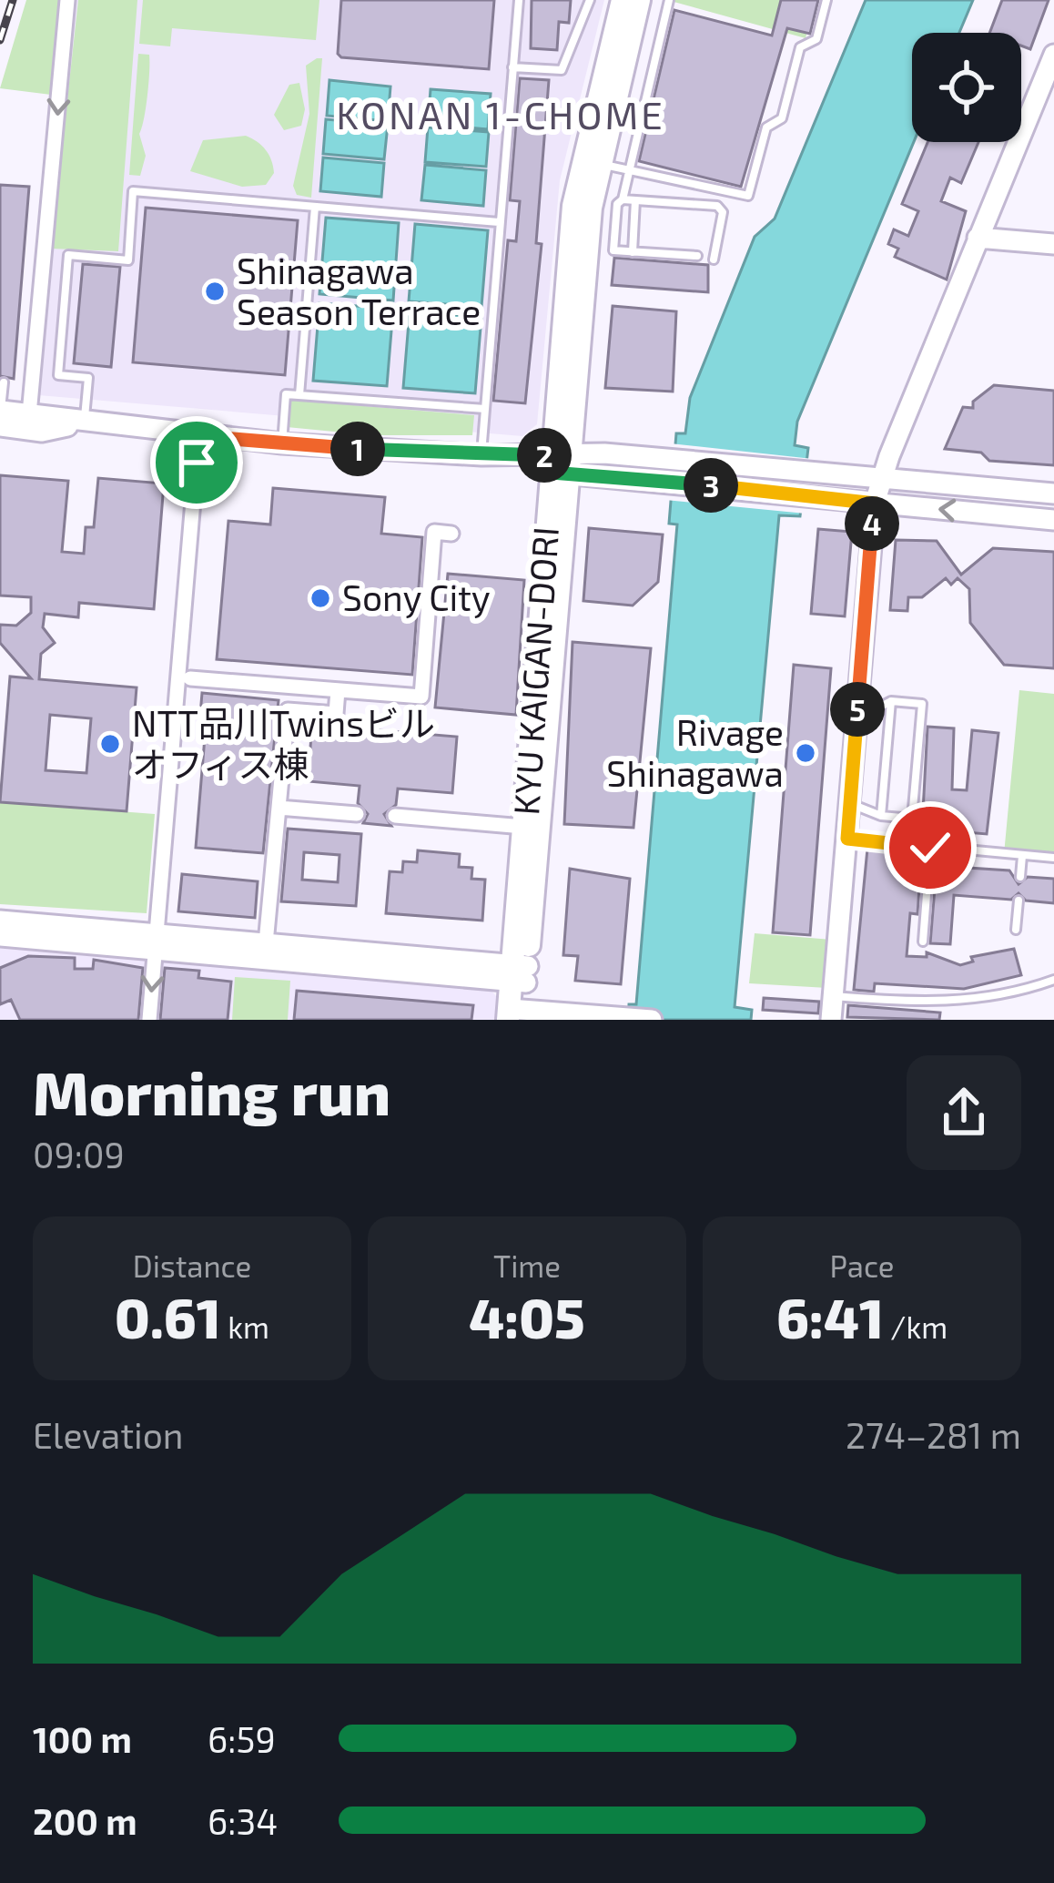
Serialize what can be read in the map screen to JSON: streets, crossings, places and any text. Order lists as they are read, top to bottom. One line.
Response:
{"streets":{"main road":["KYU KAIGAN-DORI"]},"districts":["KONAN 1-CHOME"],"places":["Shinagawa Season Terrace","Sony City","NTT品川Twinsビル オフィス棟","Rivage Shinagawa"],"page":{"pins":["1","2","3","4","5"],"heading":["Morning run","09:09"],"stats":[["Distance","0.61 km"],["Time","4:05"],["Pace","6:41 /km"]],"chart":["Elevation","274–281 m"],"list":[{"name":"100 m","note":"6:59"},{"name":"200 m","note":"6:34"}]}}
